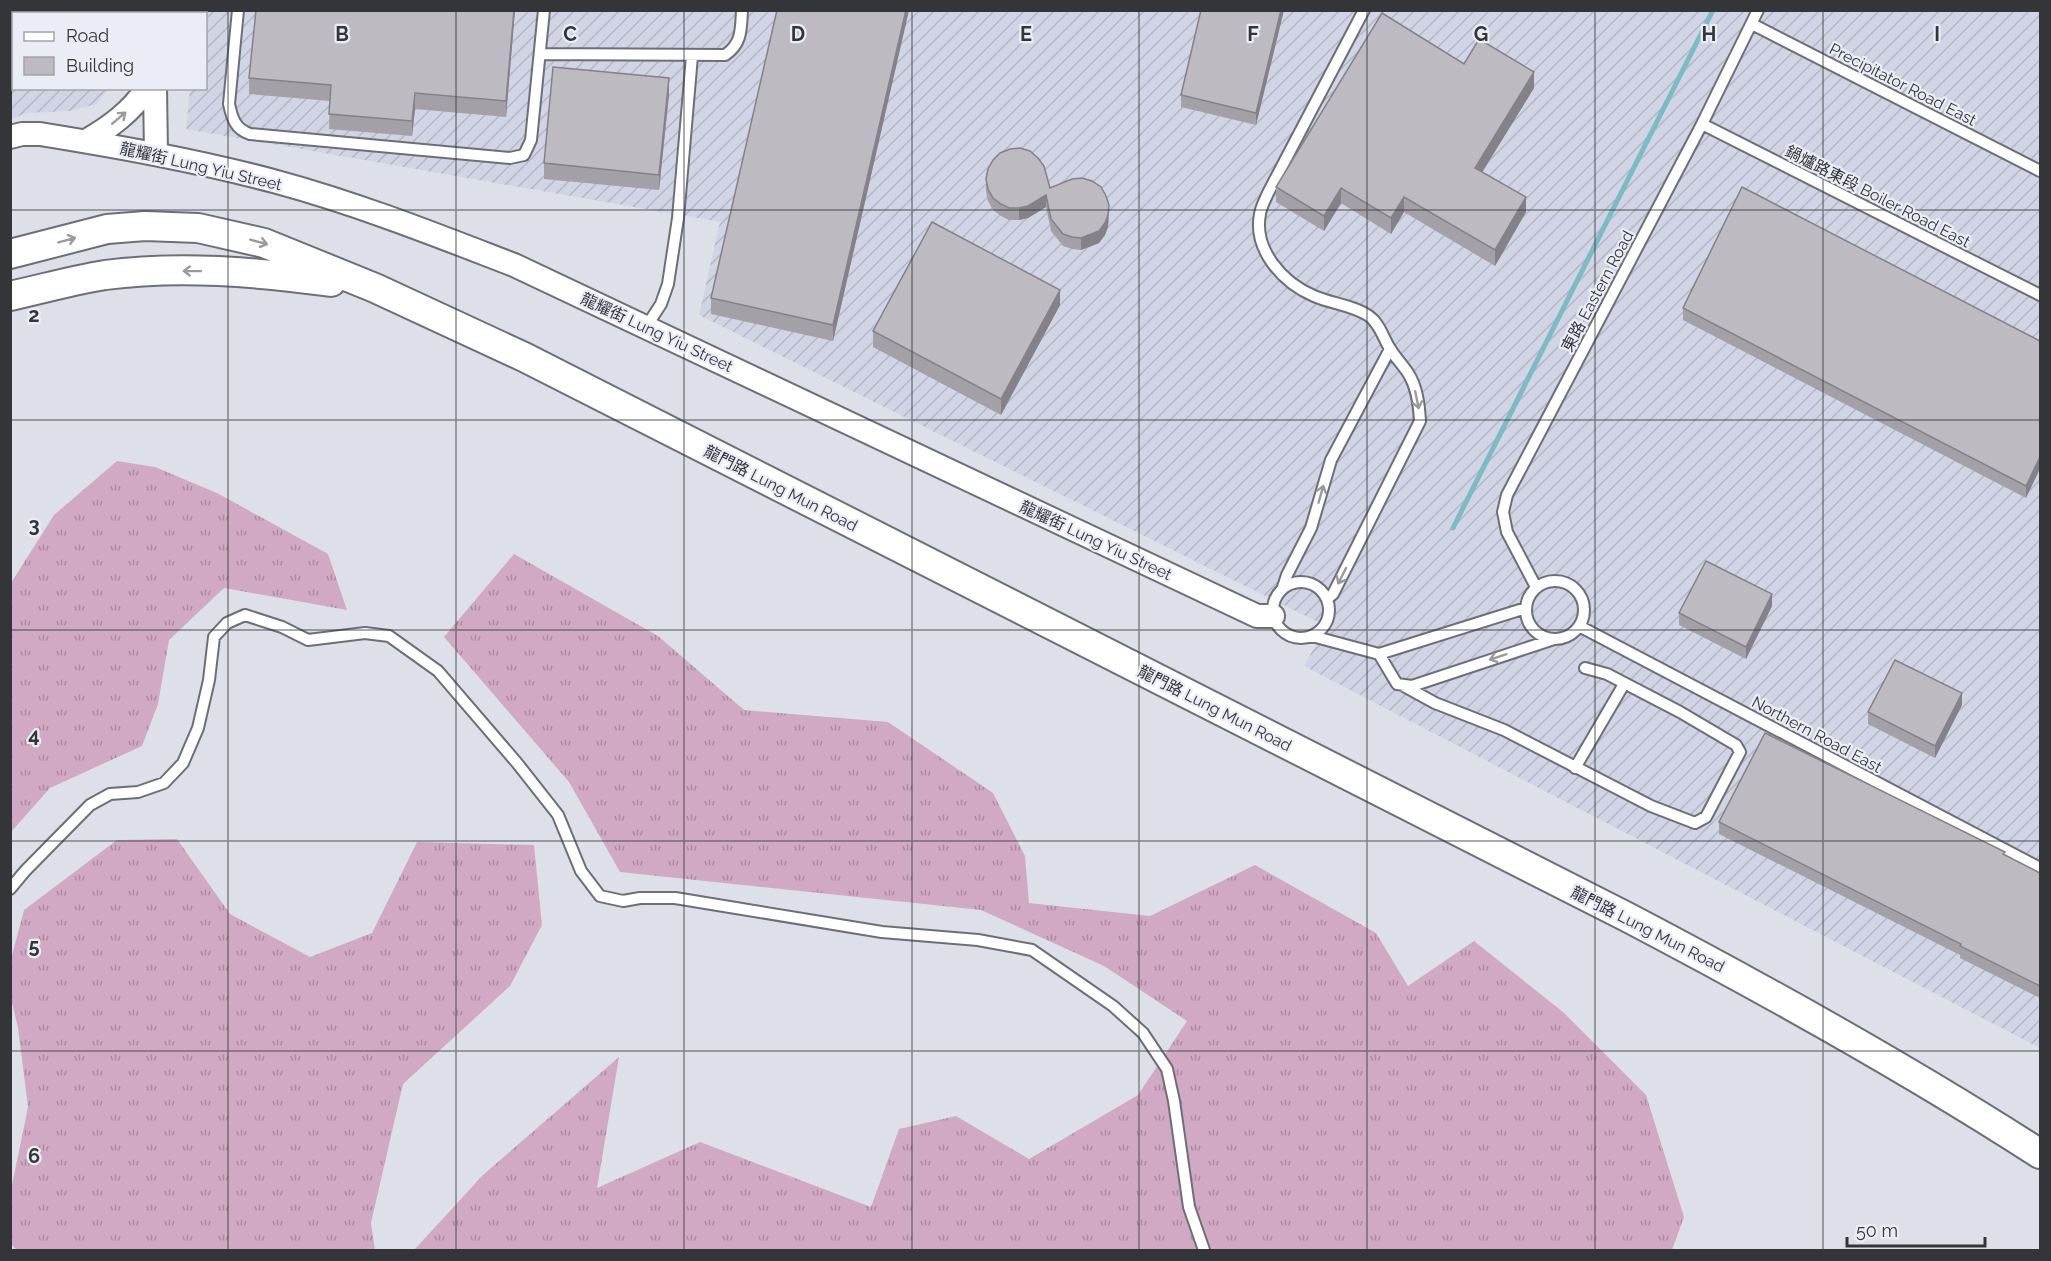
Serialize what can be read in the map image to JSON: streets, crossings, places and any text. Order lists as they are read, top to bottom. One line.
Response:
{"streets":{"street":["龍耀街 Lung Yiu Street","龍門路 Lung Mun Road"],"lane":["Precipitator Road East","鍋爐路東段 Boiler Road East","東路 Eastern Road","Northern Road East"]},"crossings":[["Precipitator Road East","東路 Eastern Road"],["鍋爐路東段 Boiler Road East","東路 Eastern Road"],["東路 Eastern Road","Northern Road East"]],"legend":["Road","Building"],"scale_bar":"50 m","grid":{"columns":["B","C","D","E","F","G","H","I"],"rows":["2","3","4","5","6"]}}
